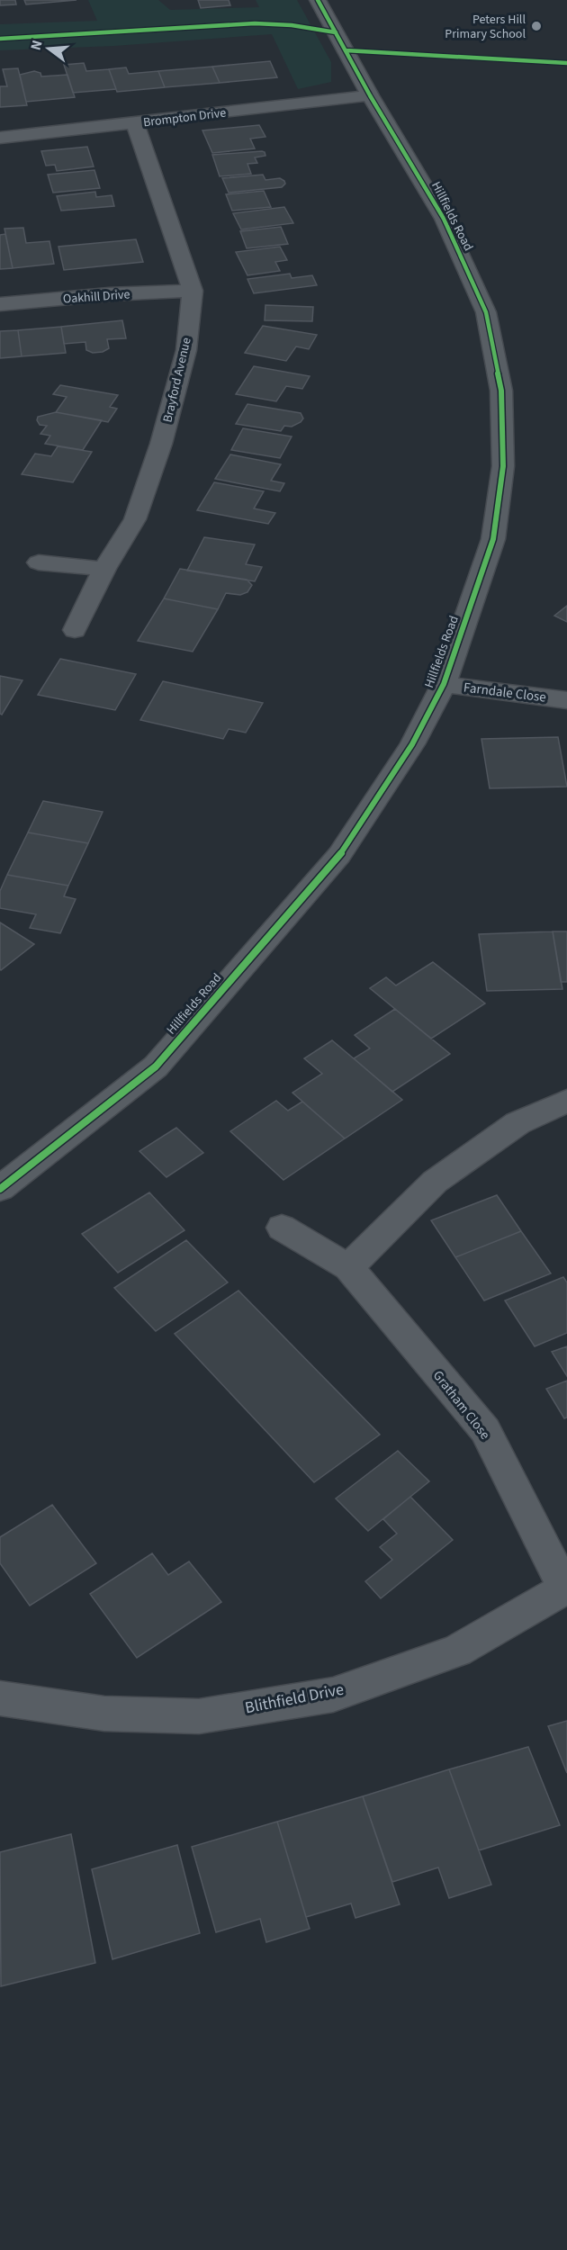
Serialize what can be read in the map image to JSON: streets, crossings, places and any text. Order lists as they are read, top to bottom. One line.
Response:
{"streets":{"street":["Brompton Drive","Hillfields Road","Oakhill Drive","Brayford Avenue","Farndale Close","Gratham Close","Blithfield Drive"]},"crossings":[["Brompton Drive","Hillfields Road"],["Brompton Drive","Brayford Avenue"],["Hillfields Road","Farndale Close"],["Oakhill Drive","Brayford Avenue"],["Gratham Close","Blithfield Drive"]],"places":["Peters Hill Primary School"],"north":"left"}
